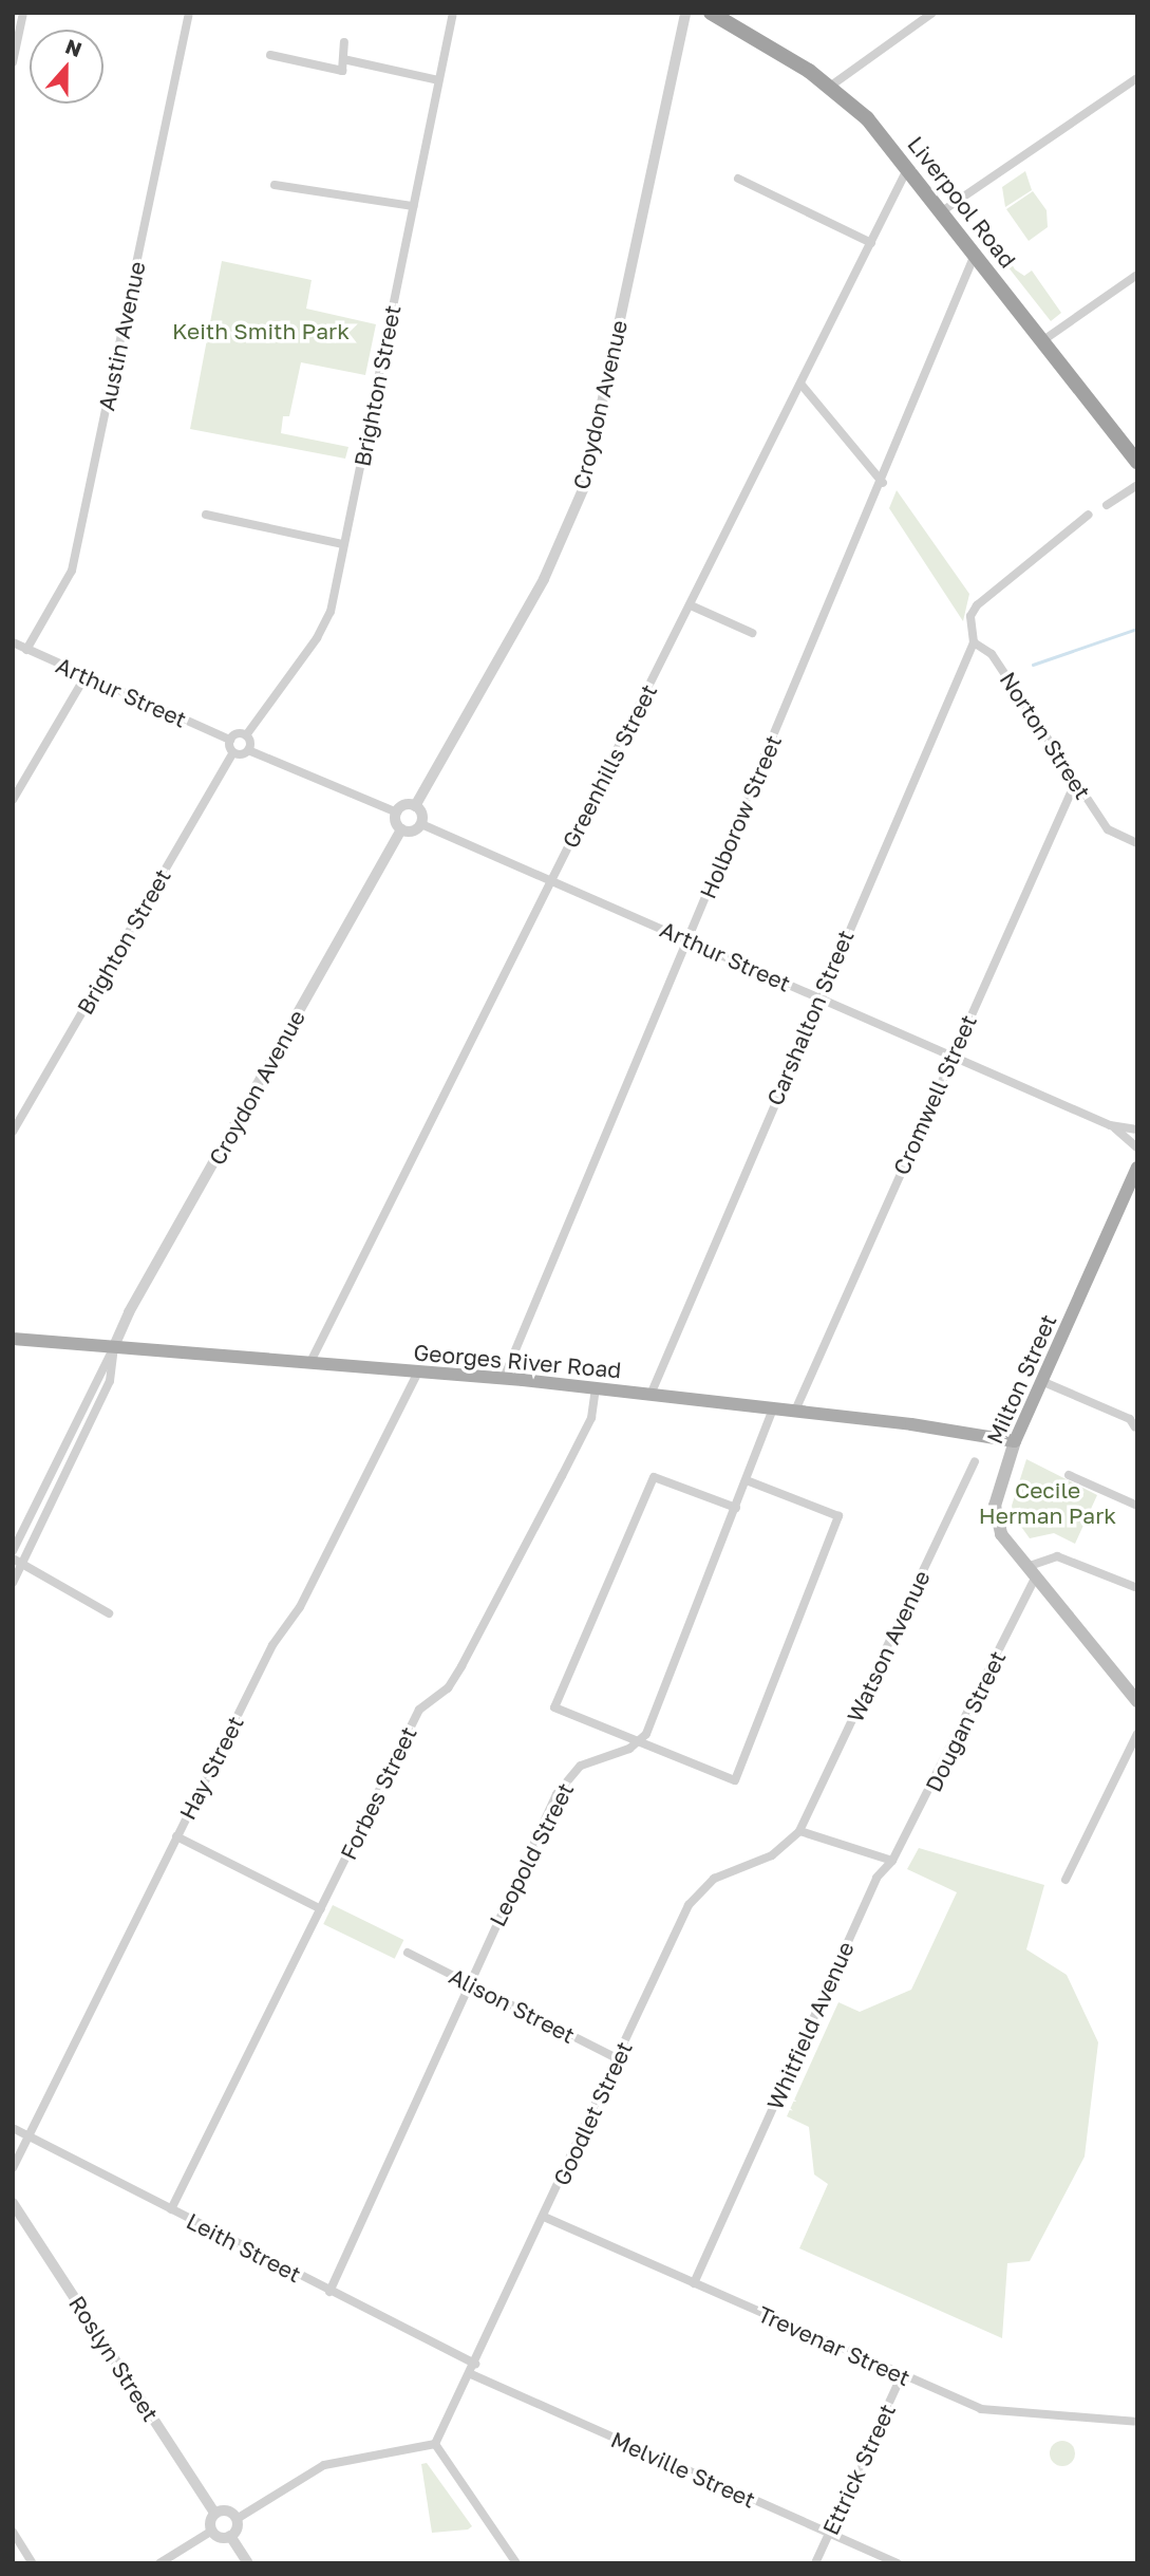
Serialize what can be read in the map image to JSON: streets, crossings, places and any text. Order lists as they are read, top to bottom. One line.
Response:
{"streets":{"highway":["Liverpool Road"],"main road":["Georges River Road","Milton Street"],"street":["Austin Avenue","Brighton Street","Croydon Avenue","Arthur Street","Norton Street","Greenhills Street","Holborow Street","Carshalton Street","Cromwell Street","Watson Avenue","Dougan Street","Hay Street","Forbes Street","Leopold Street","Alison Street","Whitfield Avenue","Goodlet Street","Leith Street","Trevenar Street","Roslyn Street","Melville Street","Ettrick Street"]},"crossings":[["Liverpool Road","Greenhills Street"],["Liverpool Road","Holborow Street"],["Austin Avenue","Arthur Street"],["Croydon Avenue","Arthur Street"],["Croydon Avenue","Georges River Road"],["Arthur Street","Greenhills Street"],["Arthur Street","Holborow Street"],["Arthur Street","Carshalton Street"],["Arthur Street","Cromwell Street"],["Norton Street","Carshalton Street"],["Norton Street","Cromwell Street"],["Greenhills Street","Georges River Road"],["Holborow Street","Georges River Road"],["Carshalton Street","Georges River Road"],["Cromwell Street","Georges River Road"],["Georges River Road","Milton Street"],["Georges River Road","Hay Street"],["Georges River Road","Forbes Street"],["Milton Street","Dougan Street"],["Watson Avenue","Goodlet Street"],["Dougan Street","Whitfield Avenue"],["Hay Street","Leith Street"],["Forbes Street","Leith Street"],["Leopold Street","Alison Street"],["Leopold Street","Leith Street"],["Alison Street","Goodlet Street"],["Whitfield Avenue","Trevenar Street"],["Goodlet Street","Leith Street"],["Goodlet Street","Trevenar Street"],["Goodlet Street","Melville Street"],["Trevenar Street","Ettrick Street"],["Melville Street","Ettrick Street"]],"parks":["Keith Smith Park","Cecile Herman Park"],"north":"top"}
